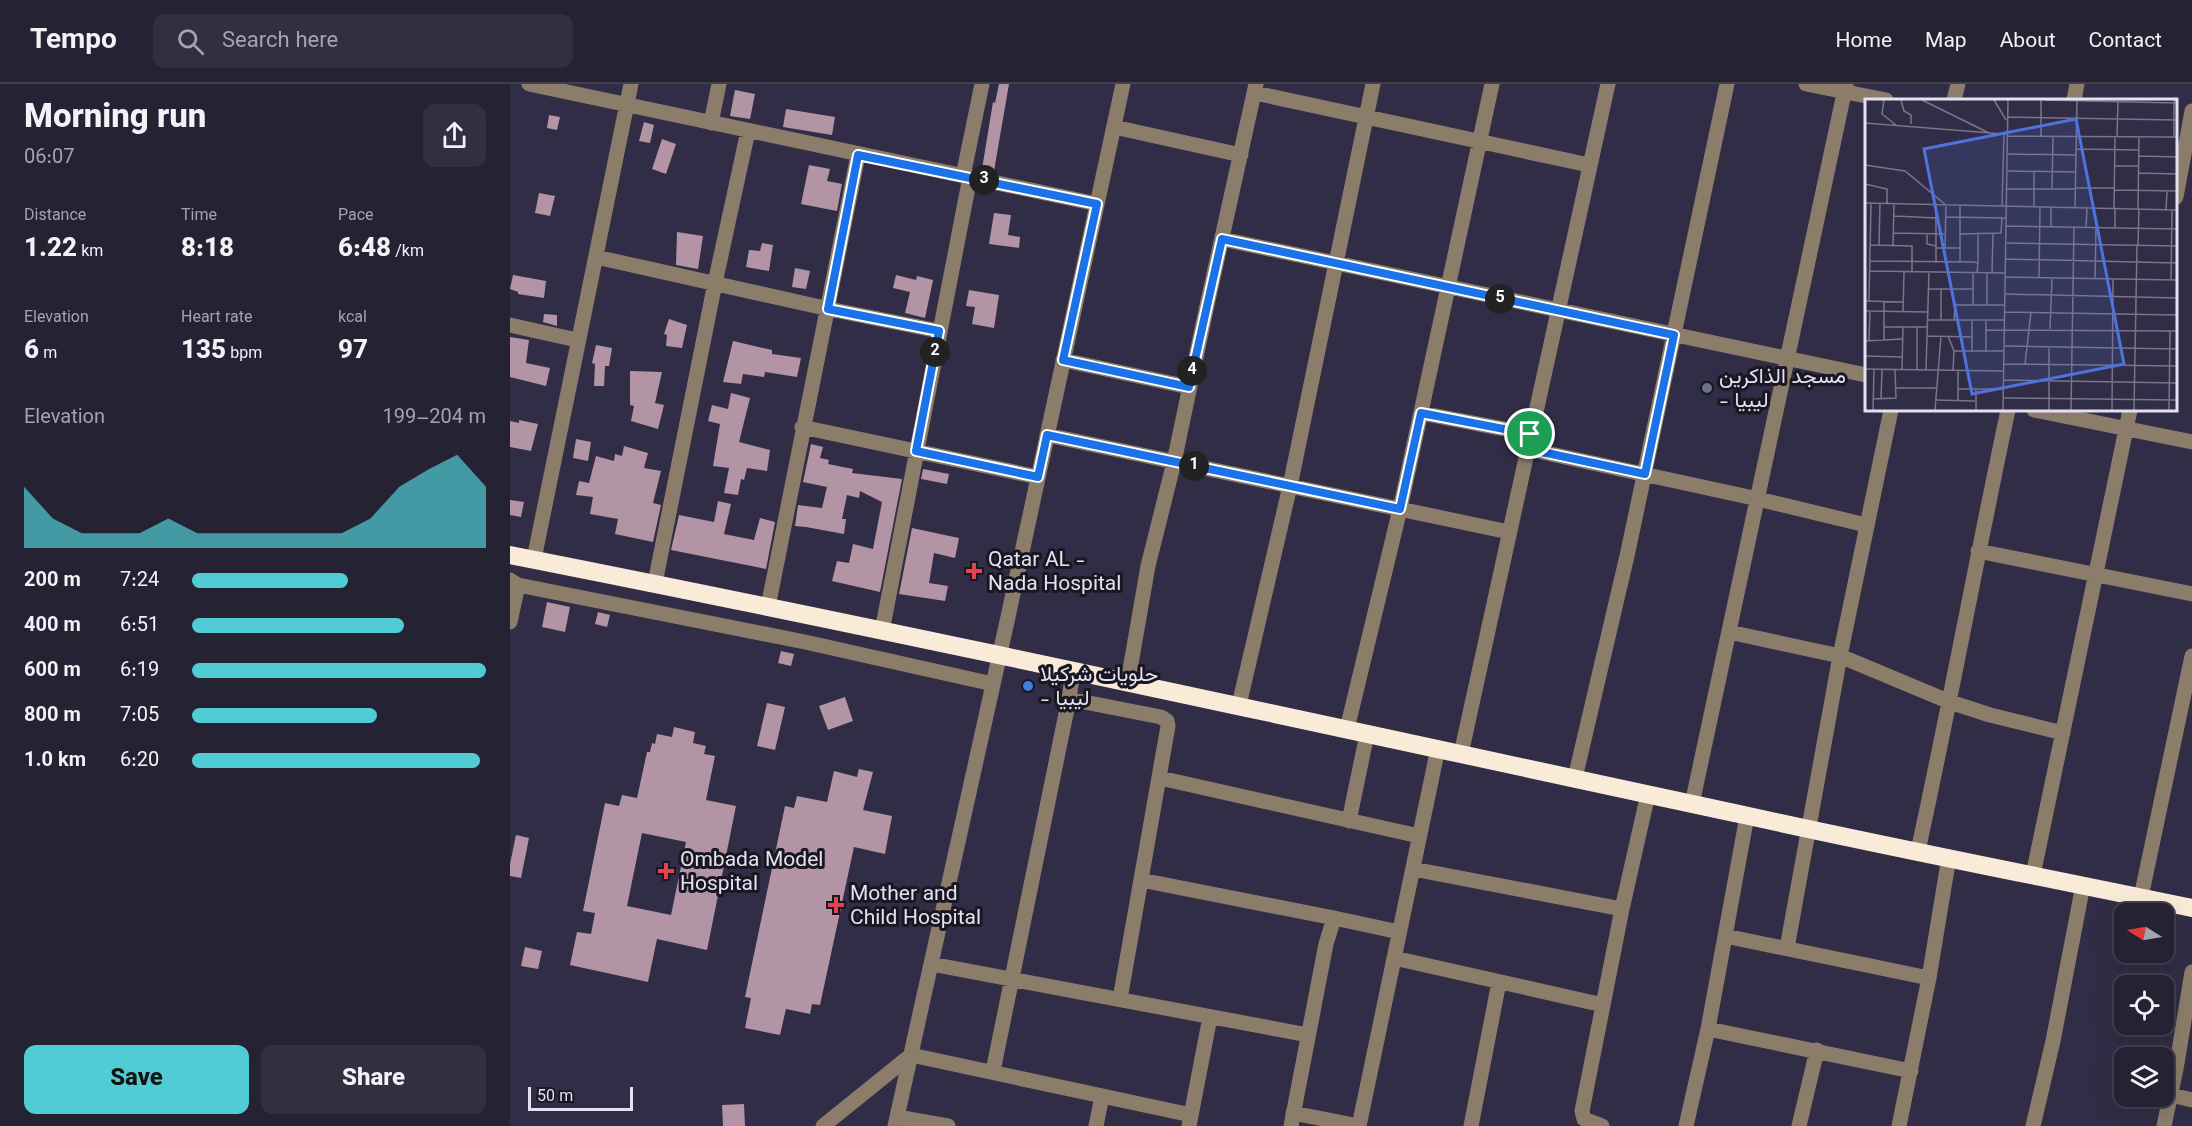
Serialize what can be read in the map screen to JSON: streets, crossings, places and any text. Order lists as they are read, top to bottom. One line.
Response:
{"places":{"other":["مسجد الذاكرين - ليبيا","حلويات شركيلا - ليبيا"],"health":["Qatar AL - Nada Hospital","Ombada Model Hospital","Mother and Child Hospital"]},"scale_bar":"50 m","north":"left","page":{"header":"Tempo","search":"Search here","nav":["Home","Map","About","Contact"],"heading":["Morning run","06:07"],"pins":["3","5","2","4","1"],"stats":[["Distance","1.22 km"],["Time","8:18"],["Pace","6:48 /km"],["Elevation","6 m"],["Heart rate","135 bpm"],["kcal","97"]],"chart":["Elevation","199–204 m"],"list":[{"name":"200 m","note":"7:24"},{"name":"400 m","note":"6:51"},{"name":"600 m","note":"6:19"},{"name":"800 m","note":"7:05"},{"name":"1.0 km","note":"6:20"}],"buttons":["Save","Share"],"scale":"50 m"}}
